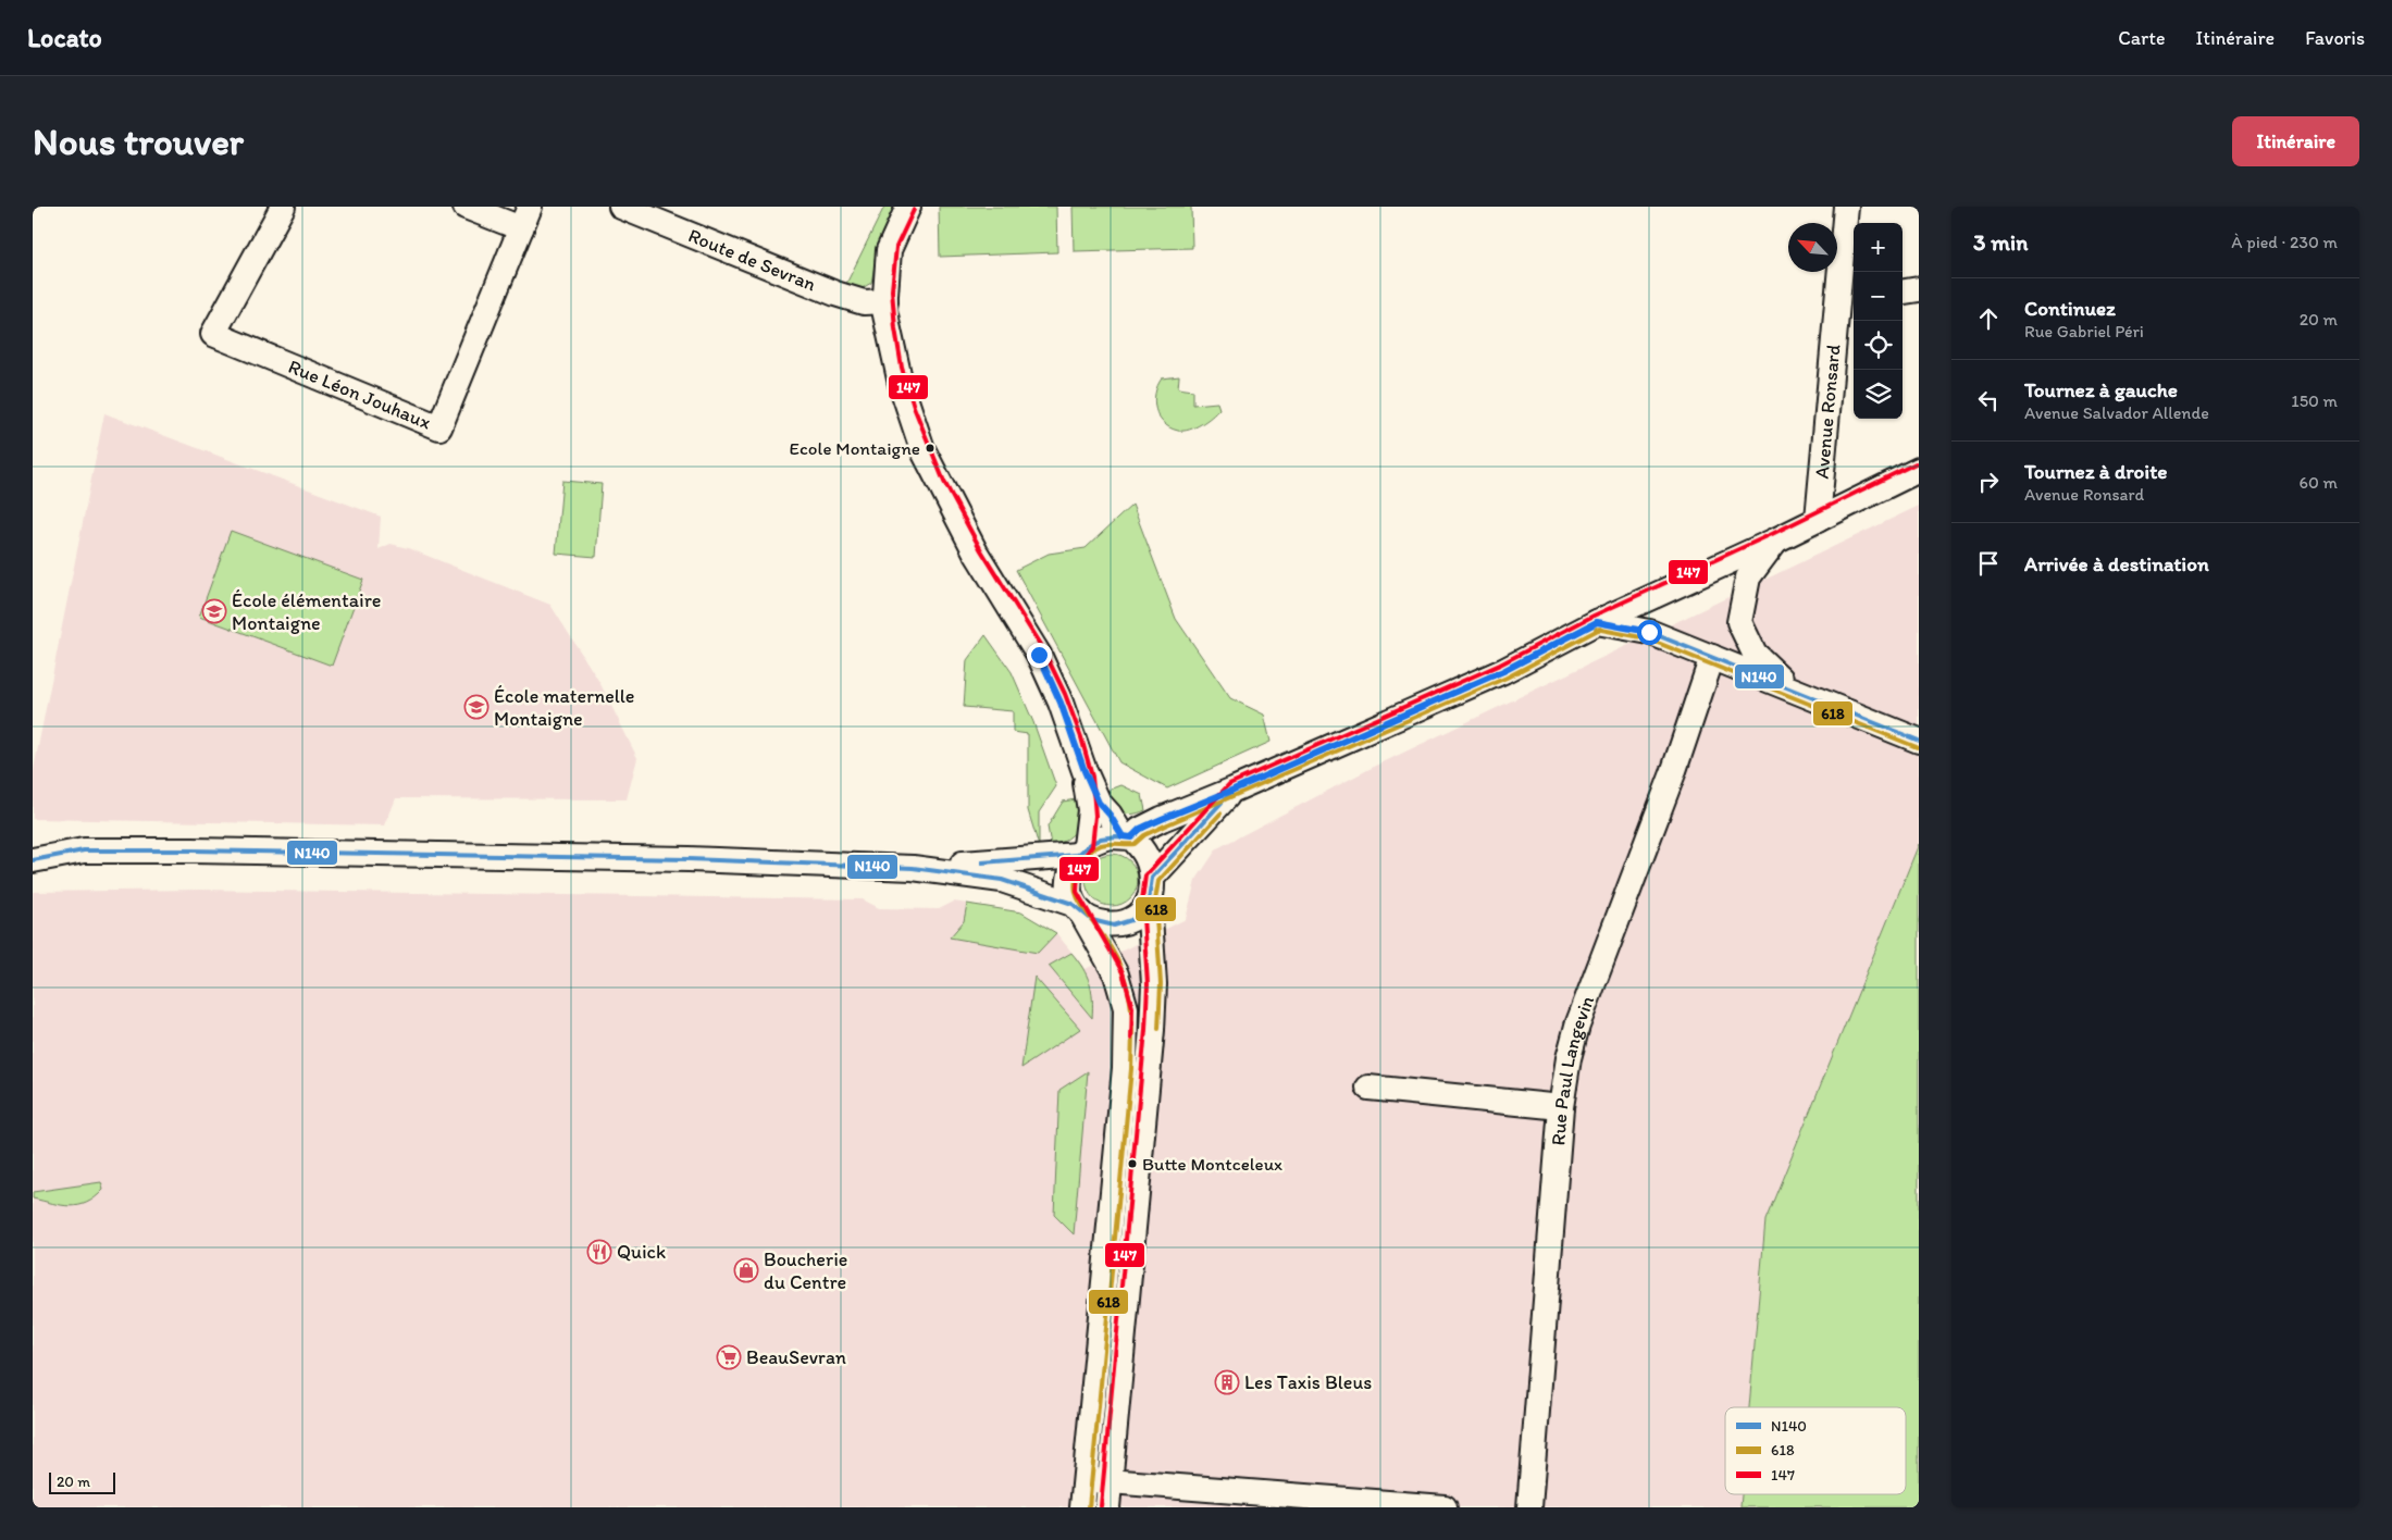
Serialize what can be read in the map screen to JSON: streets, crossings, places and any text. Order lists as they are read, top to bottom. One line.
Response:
{"streets":{"street":["Route de Sevran","Rue Léon Jouhaux","Avenue Ronsard","Rue Paul Langevin"]},"places":{"other":["Ecole Montaigne","Butte Montceleux"],"school or university":["École élémentaire Montaigne","École maternelle Montaigne"],"restaurant":["Quick"],"shop":["Boucherie du Centre"],"supermarket":["BeauSevran"],"building":["Les Taxis Bleus"]},"lines":["transit line 147","transit line N140","transit line 618"],"legend":["N140","618","147"],"scale_bar":"20 m","north":"top left","page":{"header":"Locato","nav":["Carte","Itinéraire","Favoris"],"buttons":"Itinéraire","title":"Nous trouver","heading":["3 min","À pied · 230 m"],"map_buttons":["+","−"],"list":[["Continuez","Rue Gabriel Péri","20 m"],["Tournez à gauche","Avenue Salvador Allende","150 m"],["Tournez à droite","Avenue Ronsard","60 m"],"Arrivée à destination"],"scale":"20 m"}}
